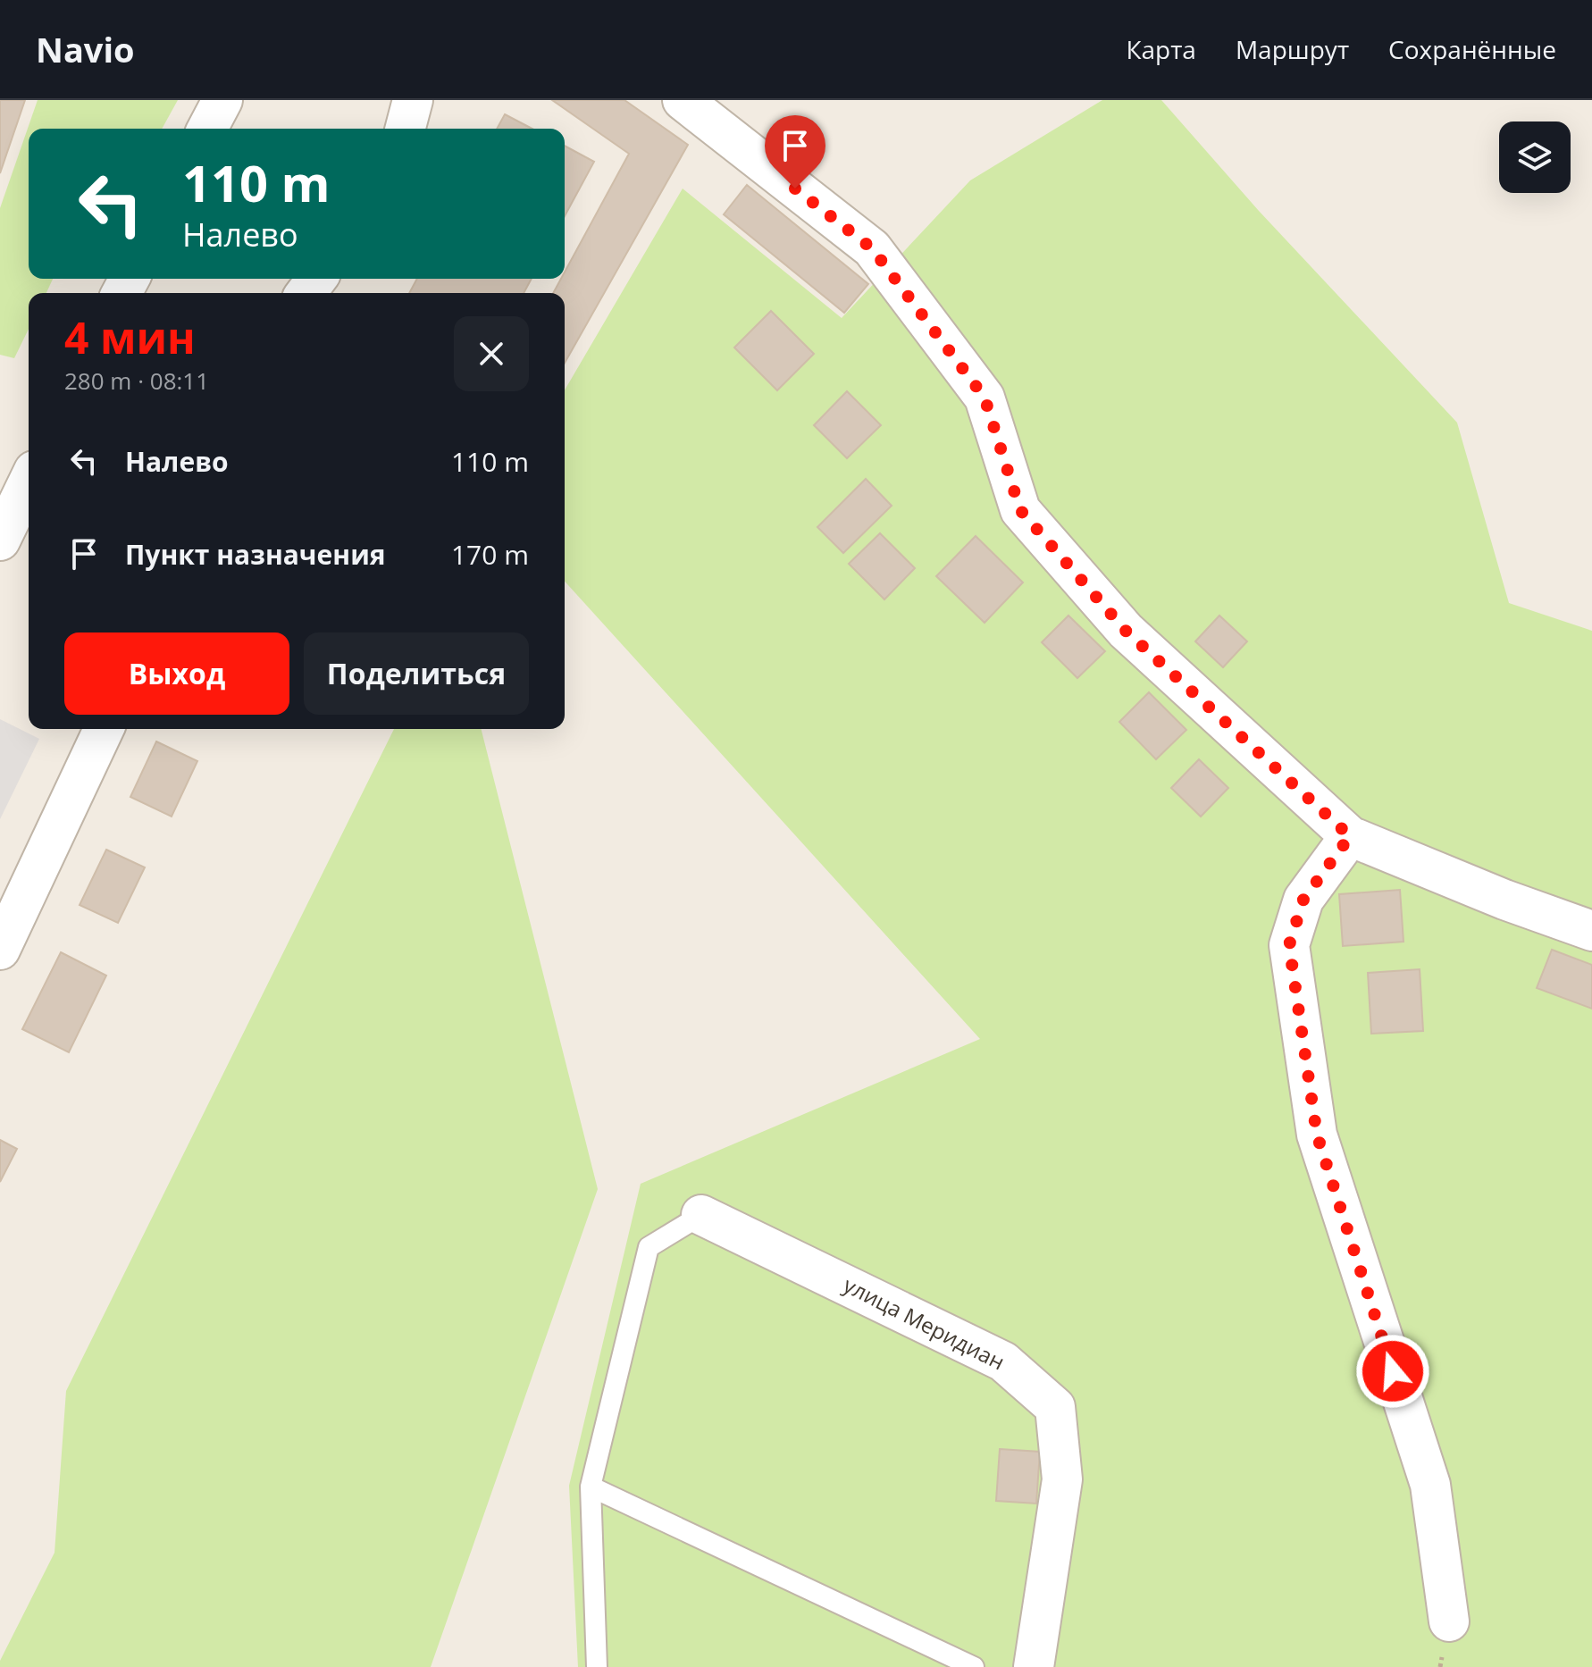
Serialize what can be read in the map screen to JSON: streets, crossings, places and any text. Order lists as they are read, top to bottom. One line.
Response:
{"streets":{"street":["улица Меридиан"]},"page":{"header":"Navio","nav":["Карта","Маршрут","Сохранённые"],"turn":["110 m","Налево"],"heading":["4 мин","280 m · 08:11"],"list":[{"name":"Налево","value":"110 m"},{"name":"Пункт назначения","value":"170 m"}],"buttons":["Выход","Поделиться"]}}
